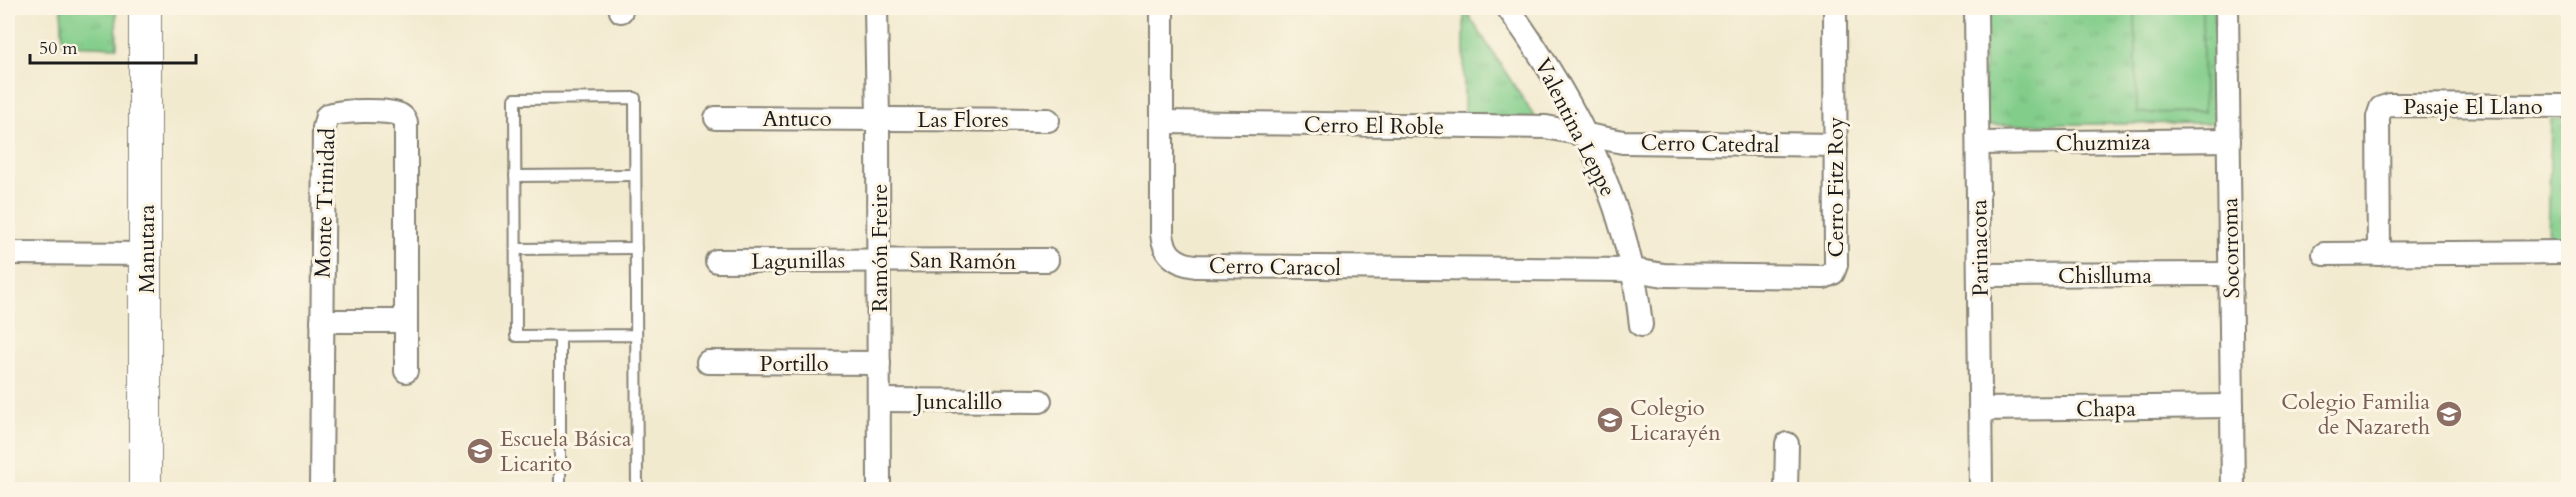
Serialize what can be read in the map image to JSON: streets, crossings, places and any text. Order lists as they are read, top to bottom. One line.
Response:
{"streets":{"main road":["Manutara"],"street":["Pasaje El Llano","Antuco","Las Flores","Cerro El Roble","Valentina Leppe","Chuzmiza","Cerro Catedral","Cerro Fitz Roy","Monte Trinidad","Ramón Freire","Parinacota","Socorroma","Lagunillas","San Ramón","Cerro Caracol","Chislluma","Portillo","Juncalillo","Chapa"]},"crossings":[["Antuco","Las Flores"],["Antuco","Ramón Freire"],["Las Flores","Ramón Freire"],["Cerro El Roble","Valentina Leppe"],["Cerro El Roble","Cerro Catedral"],["Cerro El Roble","Cerro Caracol"],["Valentina Leppe","Cerro Catedral"],["Valentina Leppe","Cerro Fitz Roy"],["Valentina Leppe","Cerro Caracol"],["Chuzmiza","Parinacota"],["Chuzmiza","Socorroma"],["Cerro Catedral","Cerro Fitz Roy"],["Cerro Fitz Roy","Cerro Caracol"],["Ramón Freire","Lagunillas"],["Ramón Freire","San Ramón"],["Ramón Freire","Portillo"],["Ramón Freire","Juncalillo"],["Parinacota","Chislluma"],["Parinacota","Chapa"],["Socorroma","Chislluma"],["Socorroma","Chapa"],["Lagunillas","San Ramón"]],"places":{"school or university":["Colegio Familia de Nazareth","Colegio Licarayén","Escuela Básica Licarito"]},"scale_bar":"50 m"}
